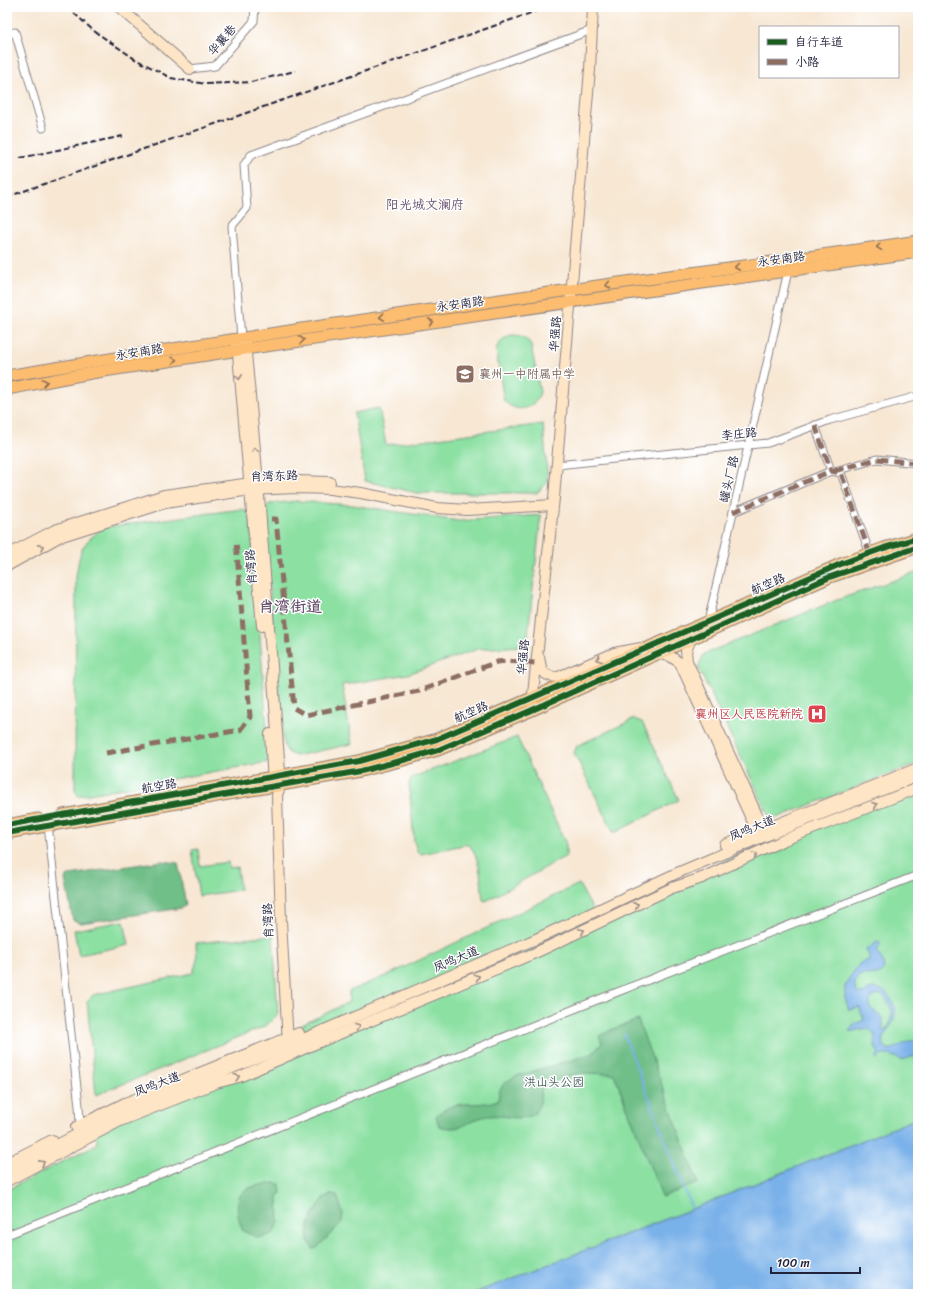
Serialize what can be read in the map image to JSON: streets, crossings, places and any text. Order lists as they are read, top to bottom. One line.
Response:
{"streets":{"main road":["永安南路","航空路"],"street":["华襄巷","华强路","李庄路","肖湾东路","罐头厂路","肖湾路","凤鸣大道"]},"crossings":[["永安南路","华强路"],["永安南路","罐头厂路"],["永安南路","肖湾路"],["华强路","李庄路"],["华强路","肖湾东路"],["华强路","航空路"],["李庄路","罐头厂路"],["肖湾东路","肖湾路"],["罐头厂路","航空路"],["肖湾路","航空路"],["肖湾路","凤鸣大道"]],"districts":["阳光城文澜府","肖湾街道"],"parks":["洪山头公园"],"places":{"school or university":["襄州一中附属中学"],"hospital":["襄州区人民医院新院"]},"legend":["自行车道","小路"],"scale_bar":"100 m"}
